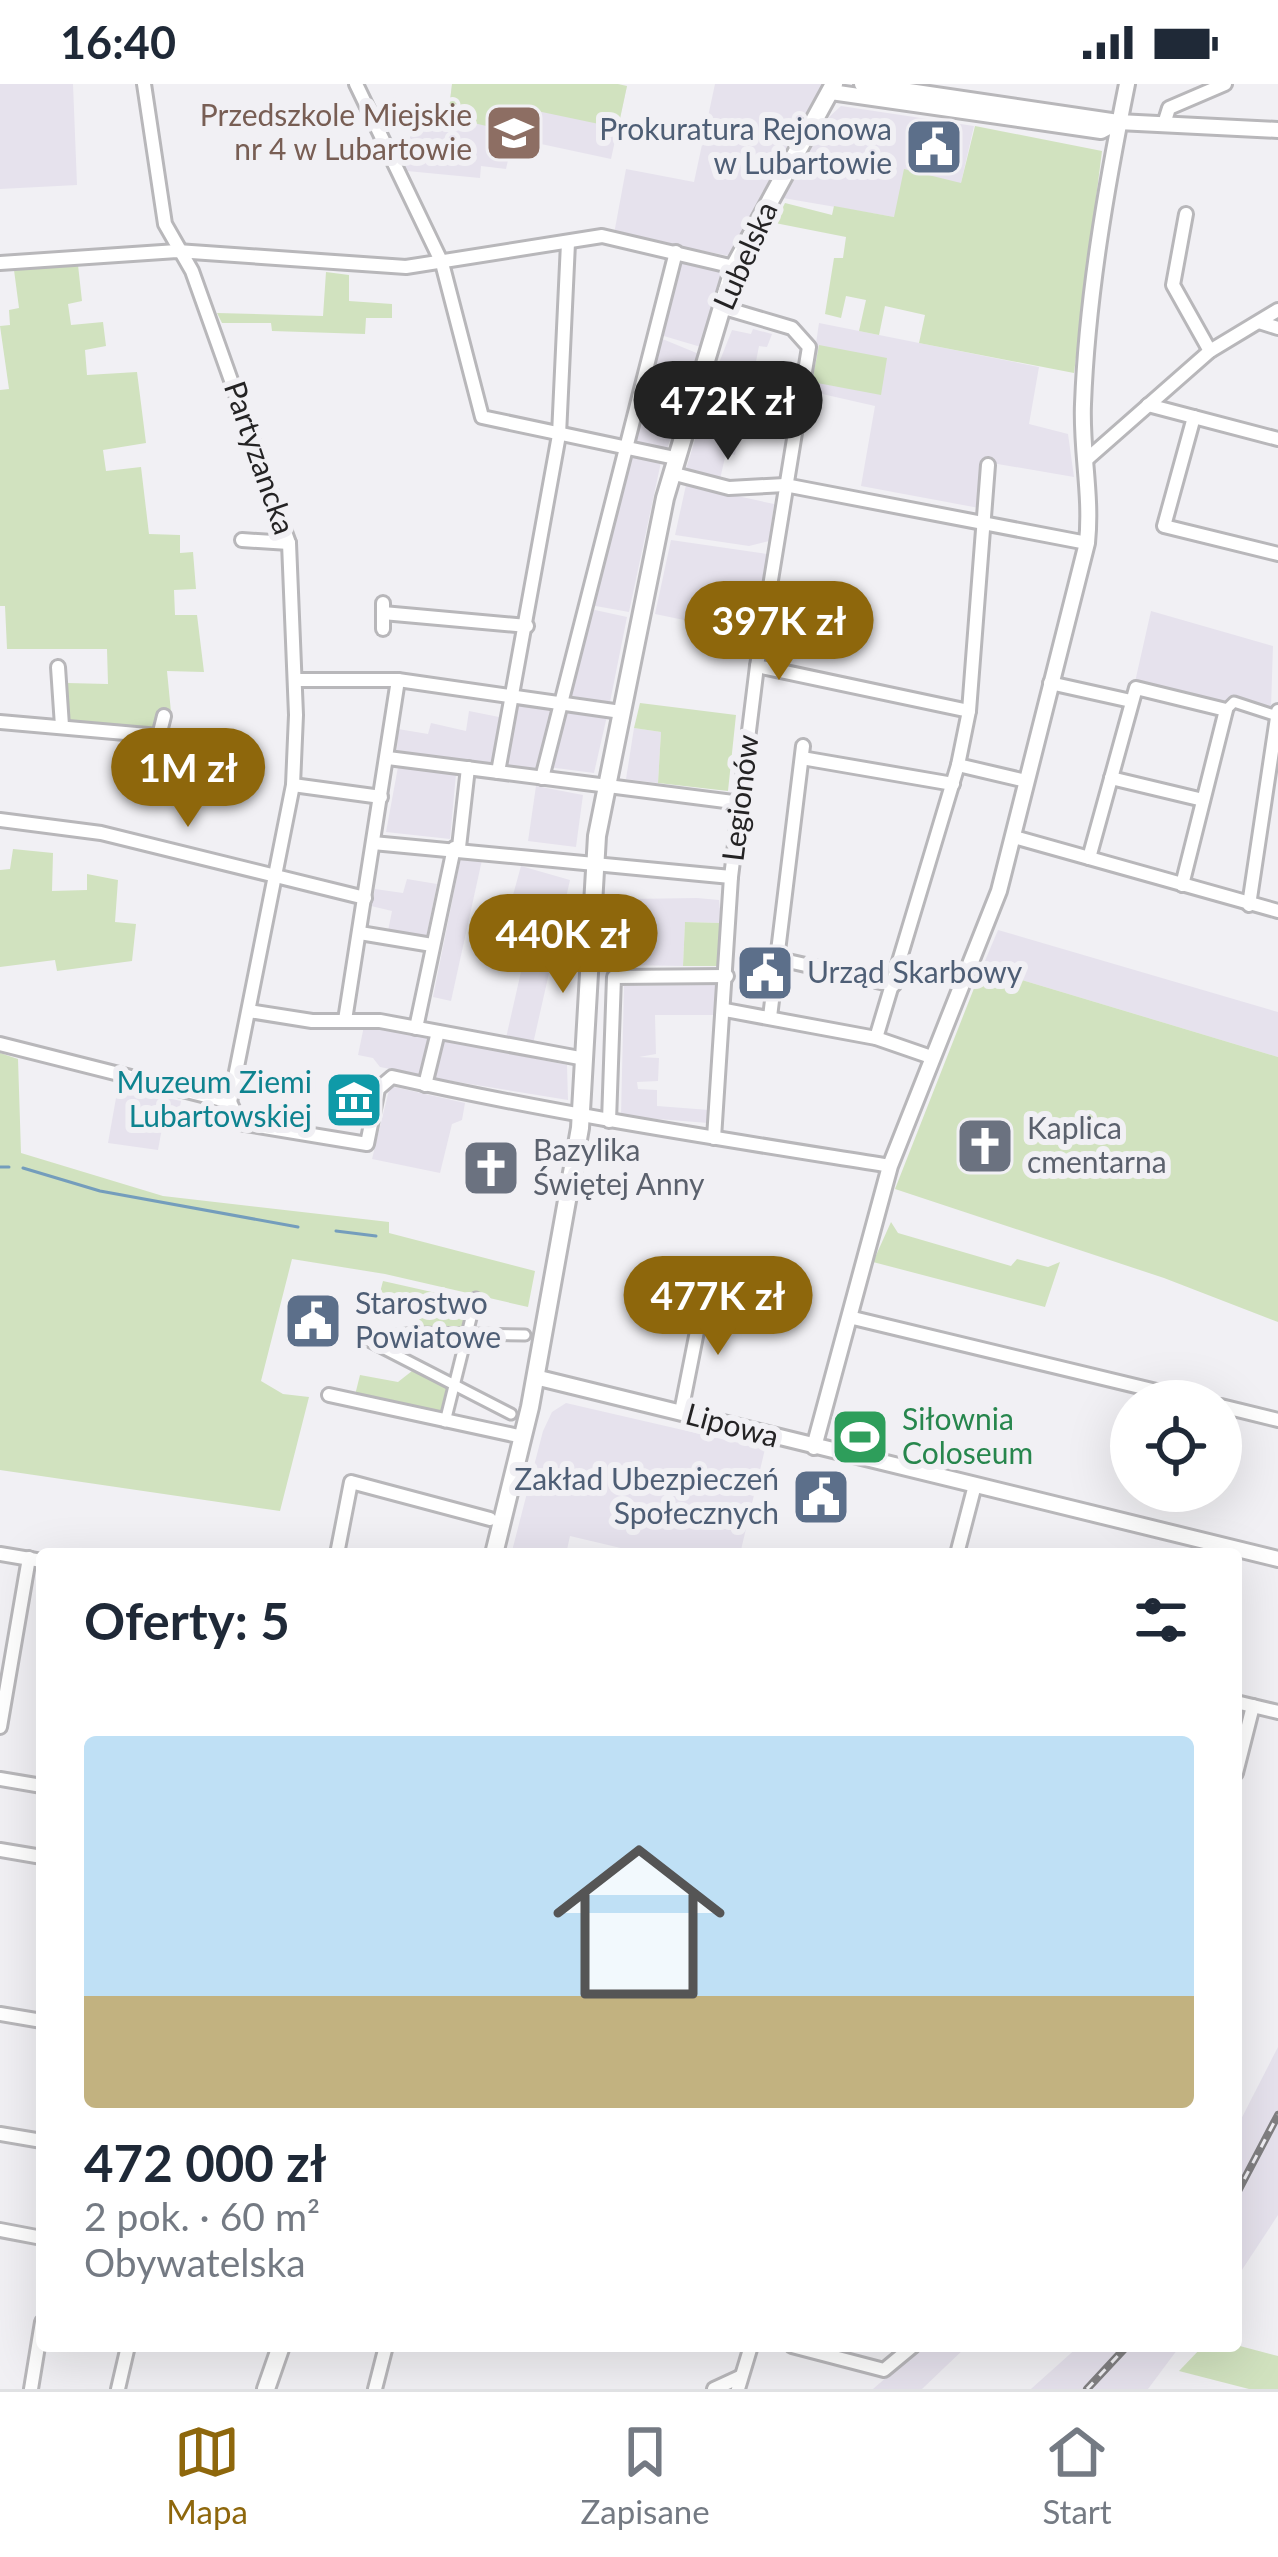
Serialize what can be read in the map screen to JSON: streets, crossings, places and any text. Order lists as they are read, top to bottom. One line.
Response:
{"streets":{"main road":["Lubelska"],"street":["Partyzancka","Legionów","Lipowa"]},"crossings":[["Lubelska","Legionów"],["Lubelska","Lipowa"]],"places":{"school or university":["Przedszkole Miejskie nr 4 w Lubartowie"],"public building":["Prokuratura Rejonowa w Lubartowie","Urząd Skarbowy","Starostwo Powiatowe","Zakład Ubezpieczeń Społecznych"],"museum":["Muzeum Ziemi Lubartowskiej"],"church":["Kaplica cmentarna","Bazylika Świętej Anny"],"sports":["Siłownia Coloseum"]},"page":{"status":"16:40","price":["472K zł","397K zł","1M zł","440K zł","477K zł"],"heading":"Oferty: 5","list":[{"name":"472 000 zł","note":"2 pok. · 60 m² · Obywatelska"}],"tabs":["Mapa","Zapisane","Start"]}}
